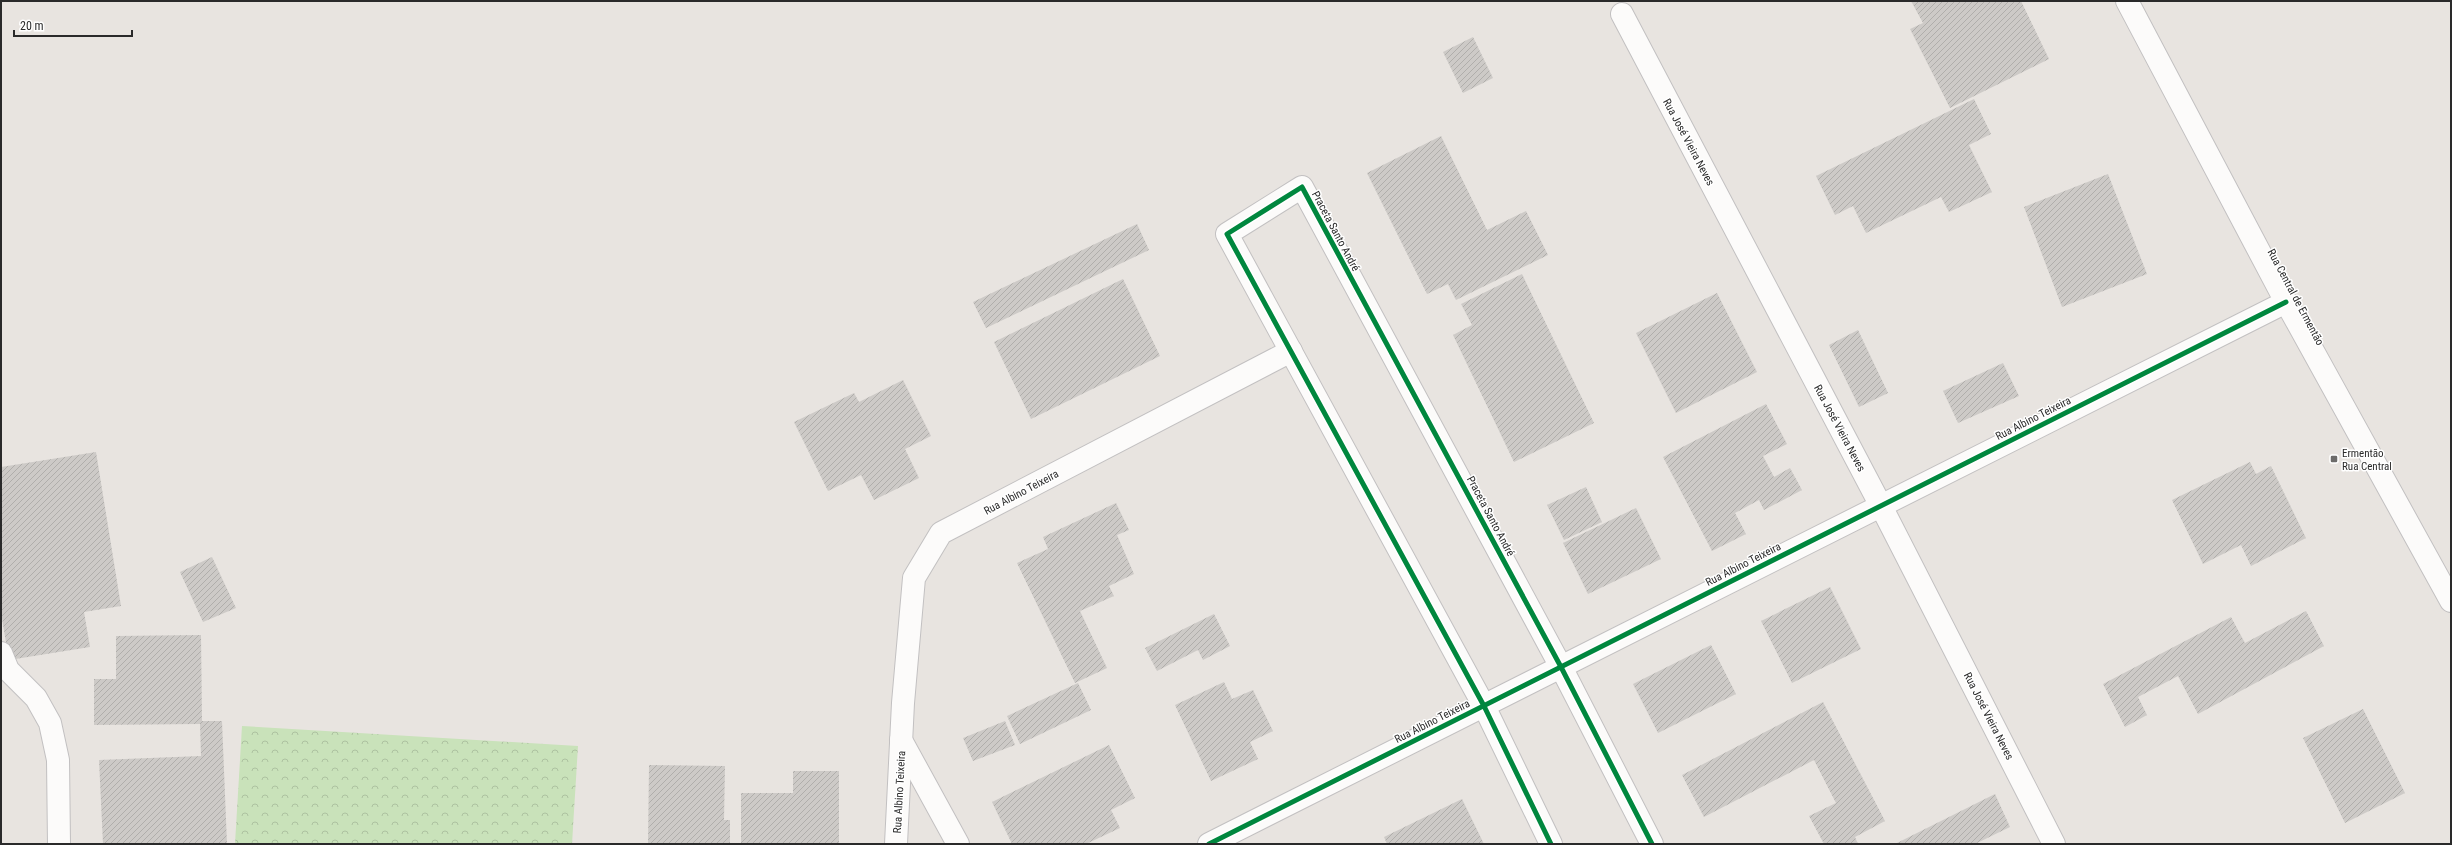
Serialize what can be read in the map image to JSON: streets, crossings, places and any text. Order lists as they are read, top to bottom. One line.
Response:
{"streets":{"street":["Rua José Vieira Neves","Praceta Santo André","Rua Central de Ermentão","Rua Albino Teixeira"]},"crossings":[["Rua José Vieira Neves","Rua Albino Teixeira"],["Praceta Santo André","Rua Albino Teixeira"],["Rua Central de Ermentão","Rua Albino Teixeira"]],"places":{"transit":["Ermentão Rua Central"]},"scale_bar":"20 m"}
